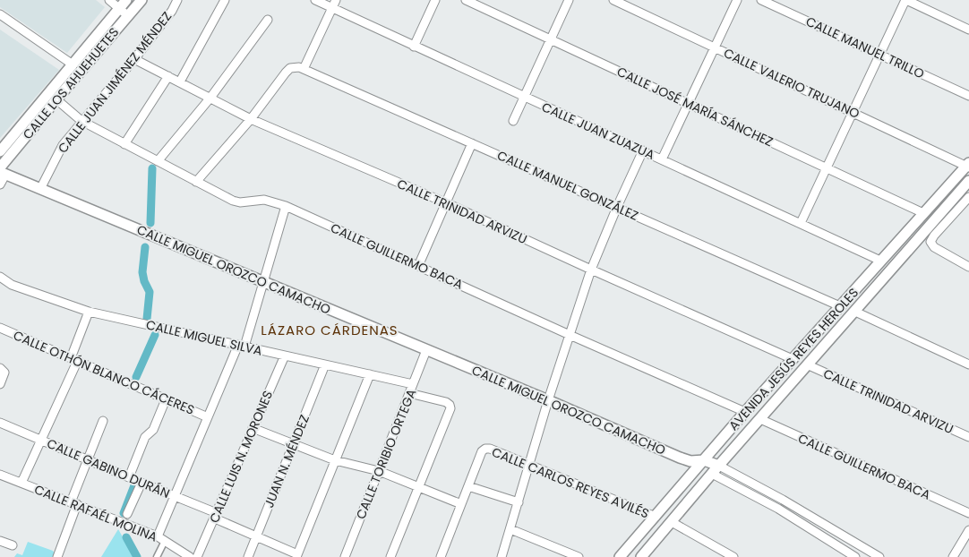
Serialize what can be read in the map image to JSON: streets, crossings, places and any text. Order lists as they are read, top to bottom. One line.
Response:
{"streets":{"street":["CALLE MANUEL TRILLO","CALLE JUAN JIMÉNEZ MÉNDEZ","CALLE LOS AHUEHUETES","CALLE VALERIO TRUJANO","CALLE JOSÉ MARÍA SÁNCHEZ","CALLE JUAN ZUAZUA","CALLE MANUEL GONZÁLEZ","CALLE TRINIDAD ARVIZU","CALLE GUILLERMO BACA","CALLE MIGUEL OROZCO CAMACHO","CALLE MIGUEL SILVA","AVENIDA JESÚS REYES HEROLES","CALLE OTHÓN BLANCO CÁCERES","CALLE TORIBIO ORTEGA","CALLE LUIS N. MORONES","JUAN N. MÉNDEZ","CALLE GABINO DURÁN","CALLE CARLOS REYES AVILÉS","CALLE RAFAÉL MOLINA"]},"crossings":[["CALLE JUAN JIMÉNEZ MÉNDEZ","CALLE TRINIDAD ARVIZU"],["CALLE JUAN JIMÉNEZ MÉNDEZ","CALLE GUILLERMO BACA"],["CALLE JUAN JIMÉNEZ MÉNDEZ","CALLE MIGUEL OROZCO CAMACHO"],["CALLE LOS AHUEHUETES","CALLE GUILLERMO BACA"],["CALLE LOS AHUEHUETES","CALLE MIGUEL OROZCO CAMACHO"],["CALLE VALERIO TRUJANO","AVENIDA JESÚS REYES HEROLES"],["CALLE JOSÉ MARÍA SÁNCHEZ","AVENIDA JESÚS REYES HEROLES"],["CALLE JUAN ZUAZUA","AVENIDA JESÚS REYES HEROLES"],["CALLE MANUEL GONZÁLEZ","CALLE TRINIDAD ARVIZU"],["CALLE MANUEL GONZÁLEZ","AVENIDA JESÚS REYES HEROLES"],["CALLE TRINIDAD ARVIZU","AVENIDA JESÚS REYES HEROLES"],["CALLE GUILLERMO BACA","AVENIDA JESÚS REYES HEROLES"],["CALLE MIGUEL OROZCO CAMACHO","AVENIDA JESÚS REYES HEROLES"],["CALLE MIGUEL OROZCO CAMACHO","CALLE TORIBIO ORTEGA"],["CALLE MIGUEL SILVA","CALLE TORIBIO ORTEGA"],["CALLE MIGUEL SILVA","CALLE LUIS N. MORONES"],["CALLE MIGUEL SILVA","JUAN N. MÉNDEZ"],["AVENIDA JESÚS REYES HEROLES","CALLE CARLOS REYES AVILÉS"],["CALLE LUIS N. MORONES","CALLE GABINO DURÁN"],["JUAN N. MÉNDEZ","CALLE GABINO DURÁN"]],"districts":["LÁZARO CÁRDENAS"]}
